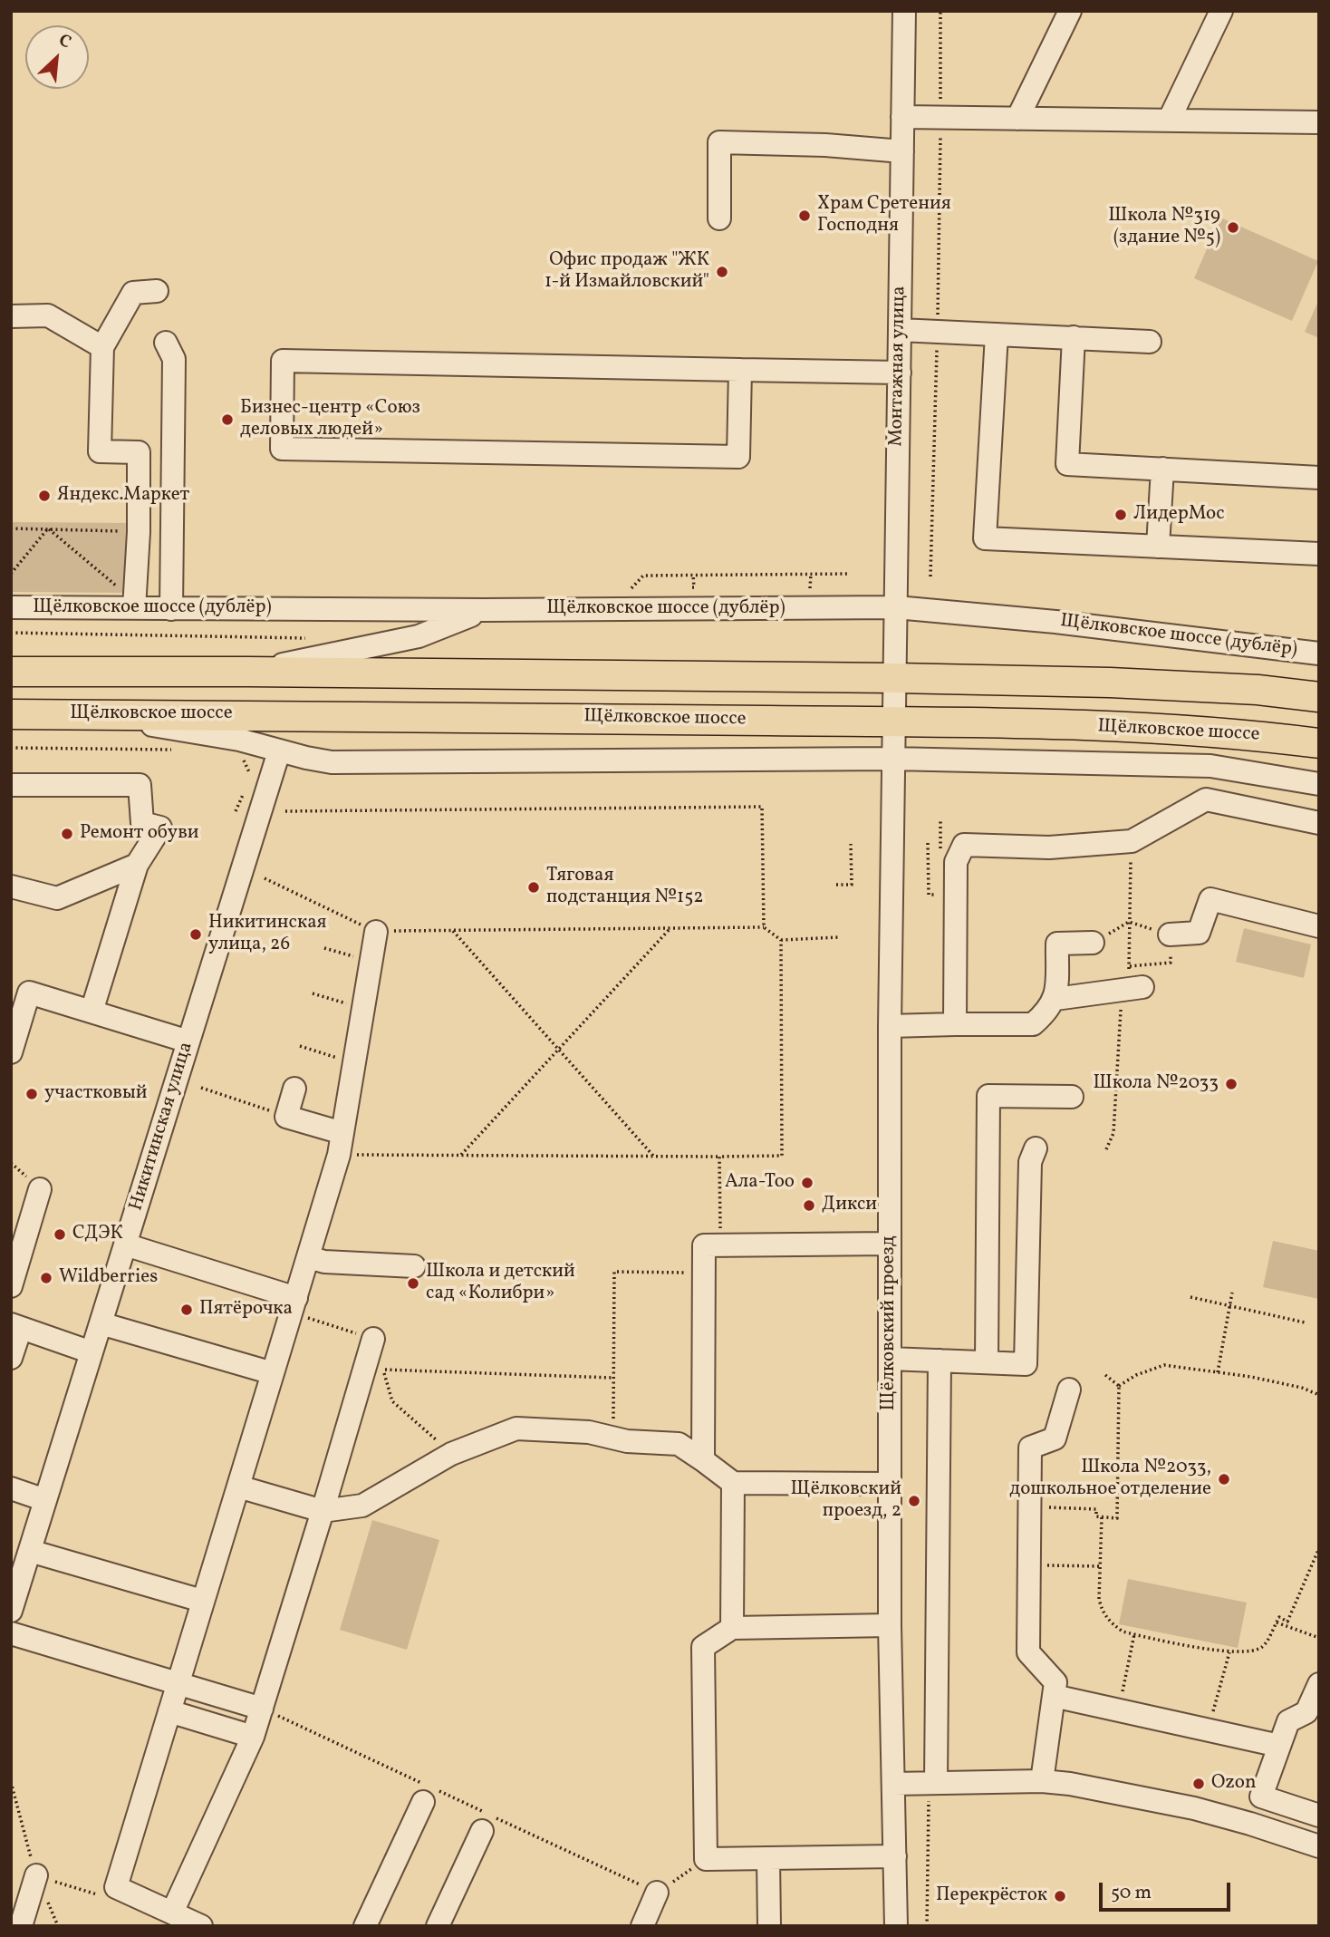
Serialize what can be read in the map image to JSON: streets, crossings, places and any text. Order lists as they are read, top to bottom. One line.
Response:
{"streets":{"main road":["Щёлковское шоссе"],"street":["Монтажная улица","Щёлковское шоссе (дублёр)","Никитинская улица","Щёлковский проезд"]},"crossings":[["Монтажная улица","Щёлковское шоссе (дублёр)"],["Монтажная улица","Щёлковское шоссе"],["Монтажная улица","Щёлковский проезд"],["Щёлковское шоссе","Щёлковский проезд"]],"places":["Храм Сретения Господня","Школа №319 (здание №5)","Офис продаж \"ЖК 1-й Измайловский\"","Бизнес-центр «Союз деловых людей»","Яндекс.Маркет","ЛидерМос","Ремонт обуви","Тяговая подстанция №152","Никитинская улица, 26","Школа №2033","участковый","Ала-Тоо","Дикси","СДЭК","Wildberries","Школа и детский сад «Колибри»","Пятёрочка","Школа №2033, дошкольное отделение","Щёлковский проезд, 2","Ozon","Перекрёсток"],"scale_bar":"50 m","north":"top right"}
